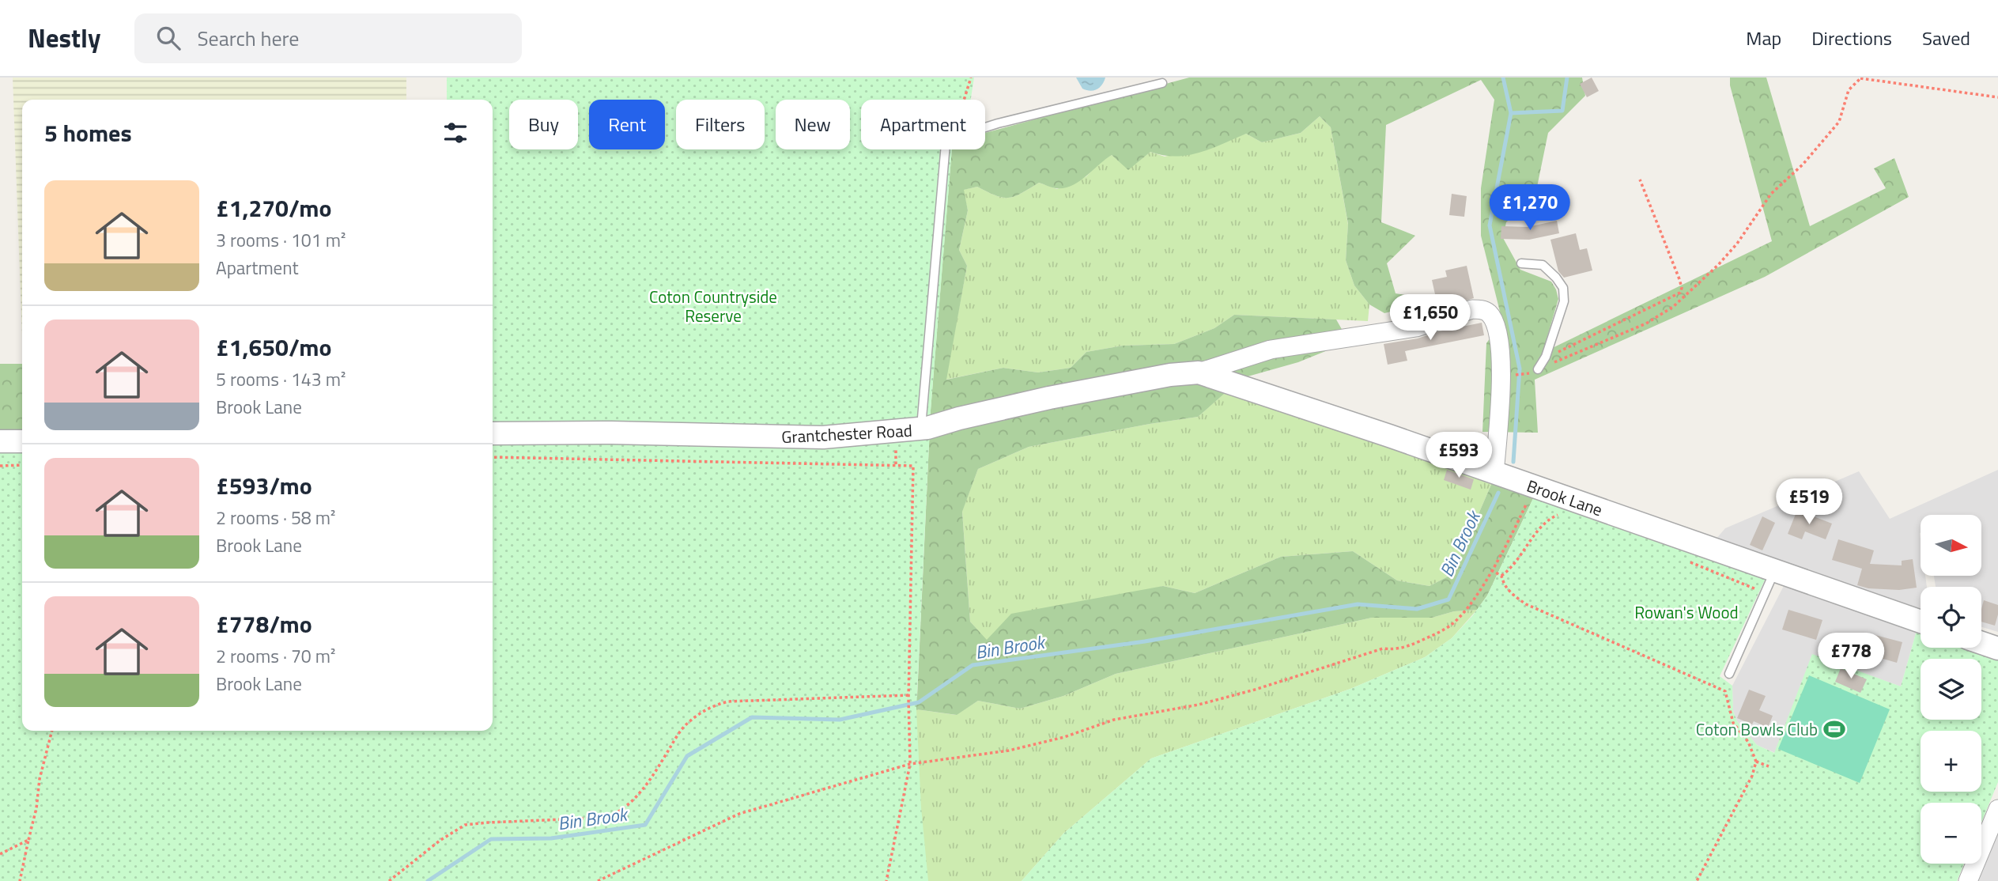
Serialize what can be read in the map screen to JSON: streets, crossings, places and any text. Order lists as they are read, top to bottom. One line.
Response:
{"streets":{"street":["Grantchester Road","Brook Lane"]},"crossings":[["Grantchester Road","Brook Lane"]],"water":["Bin Brook"],"parks":["Coton Countryside Reserve","Rowan's Wood"],"places":{"sports":["Coton Bowls Club"]},"north":"right","page":{"header":"Nestly","search":"Search here","nav":["Map","Directions","Saved"],"chip":["Buy","Rent","Filters","New","Apartment"],"heading":"5 homes","list":[{"name":"£1,270/mo","note":"3 rooms · 101 m² · Apartment"},{"name":"£1,650/mo","note":"5 rooms · 143 m² · Brook Lane"},{"name":"£593/mo","note":"2 rooms · 58 m² · Brook Lane"},{"name":"£778/mo","note":"2 rooms · 70 m² · Brook Lane"}],"price":["£1,270","£1,650","£593","£519","£778"],"map_buttons":["+","−"]}}
